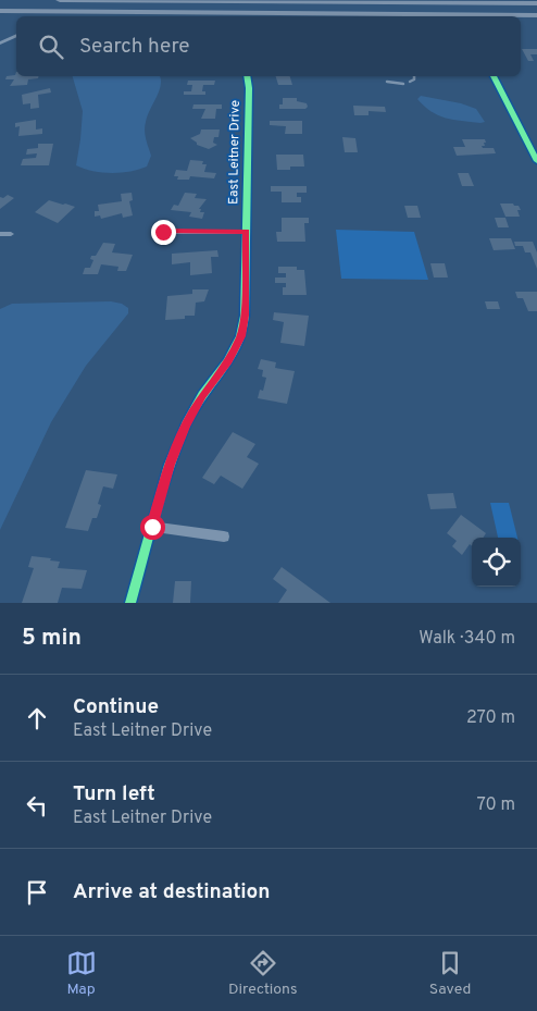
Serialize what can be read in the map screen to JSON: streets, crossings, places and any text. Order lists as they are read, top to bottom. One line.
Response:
{"streets":{"street":["East Leitner Drive"]},"page":{"search":"Search here","heading":["5 min","Walk · 340 m"],"list":[["Continue","East Leitner Drive","270 m"],["Turn left","East Leitner Drive","70 m"],"Arrive at destination"],"nav":["Map","Directions","Saved"]}}
